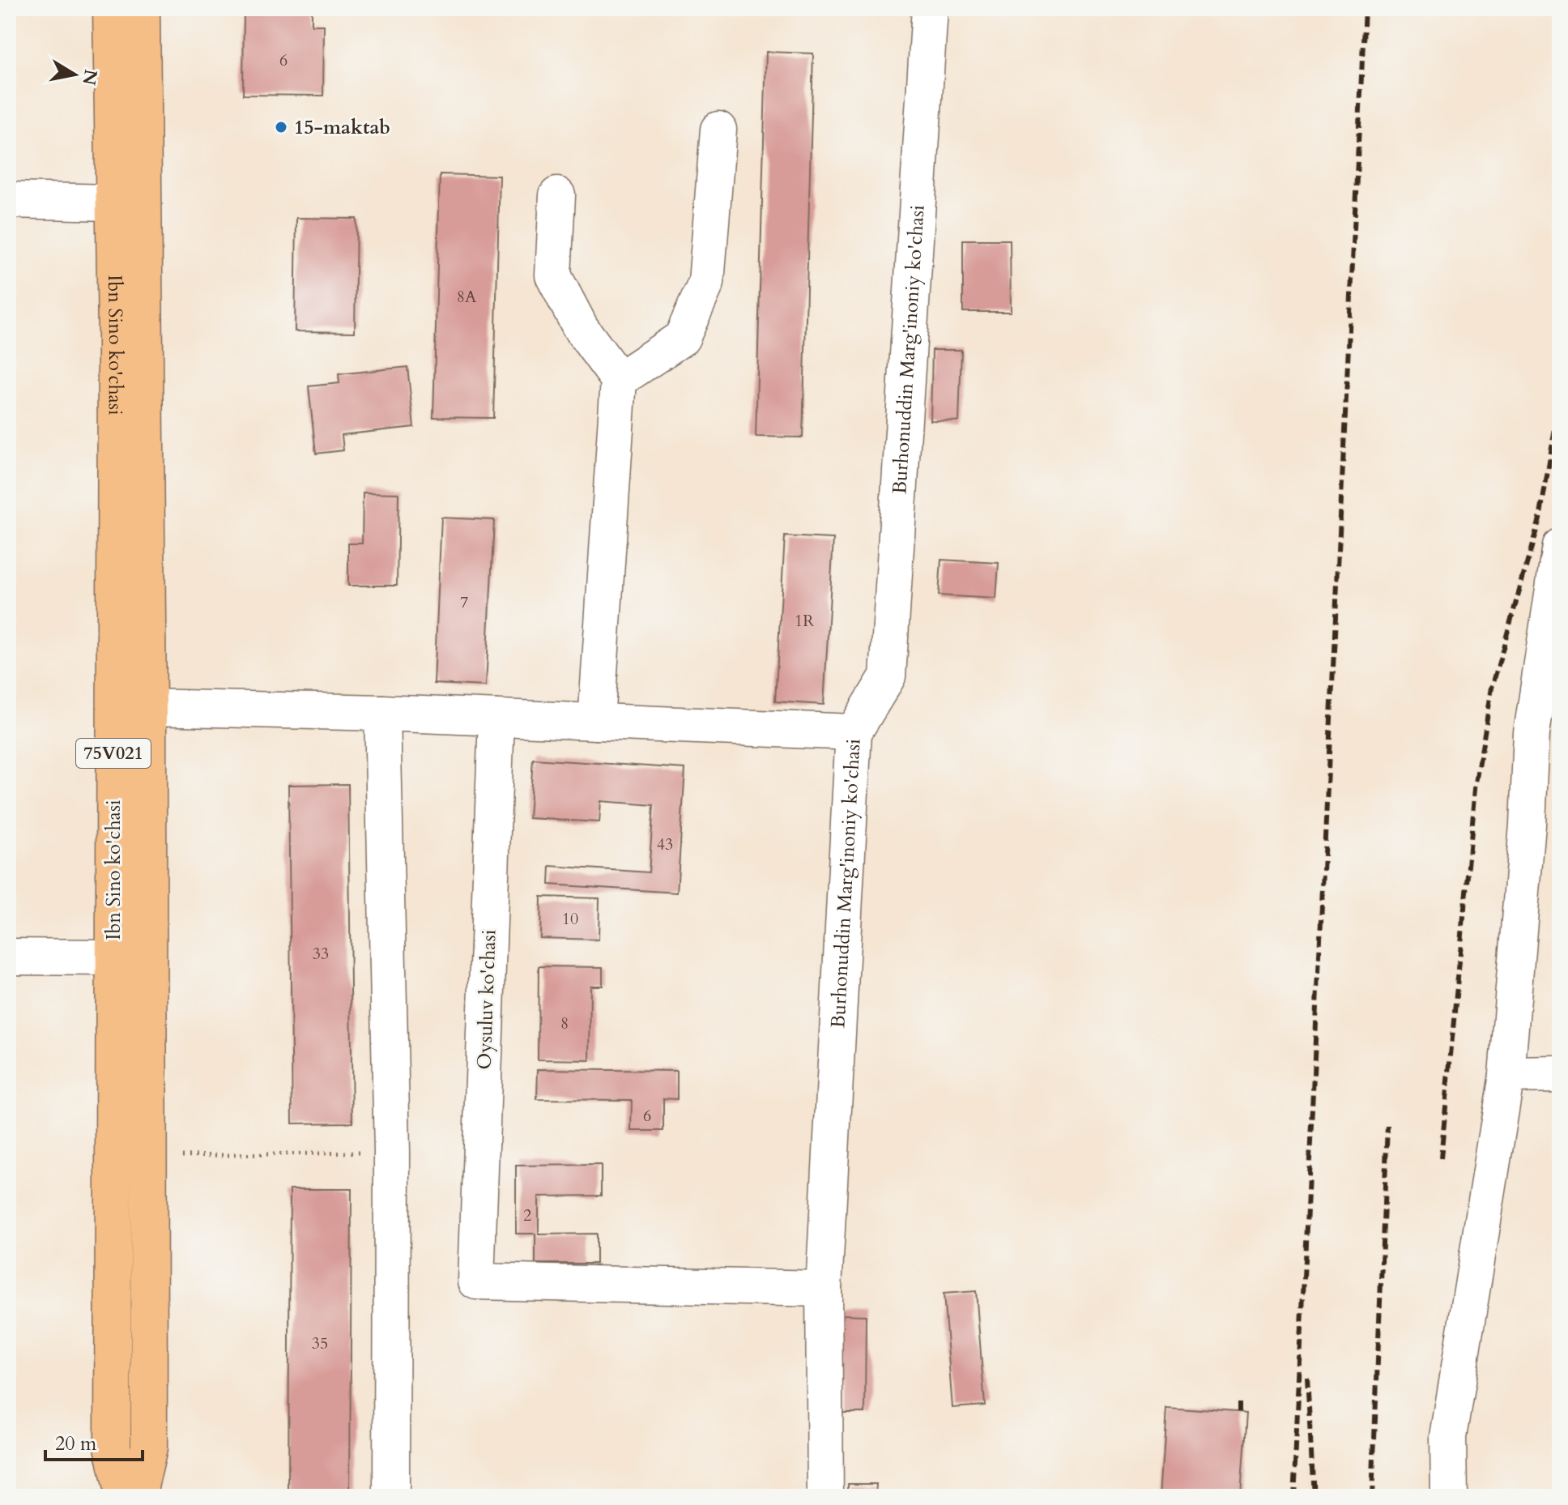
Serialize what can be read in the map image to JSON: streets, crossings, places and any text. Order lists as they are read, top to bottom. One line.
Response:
{"streets":{"main road":["Ibn Sino ko'chasi","75V021"],"street":["Burhonuddin Marg'inoniy ko'chasi","Oysuluv ko'chasi"]},"crossings":[["Burhonuddin Marg'inoniy ko'chasi","Oysuluv ko'chasi"]],"places":["15-maktab"],"house_numbers":["6","8A","7","1R","43","10","33","8","6","2","35"],"scale_bar":"20 m","north":"right"}
